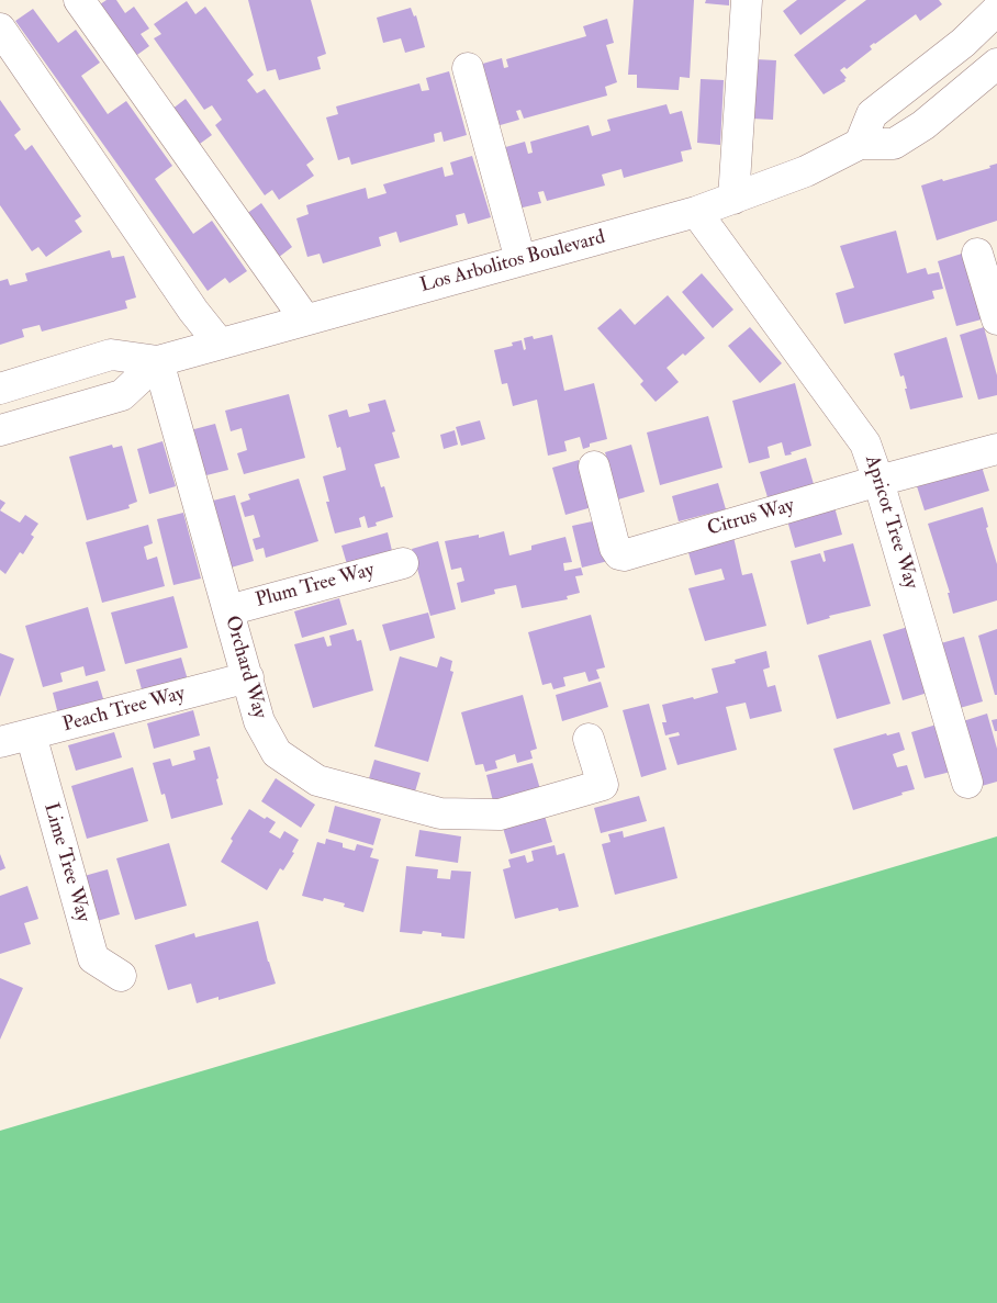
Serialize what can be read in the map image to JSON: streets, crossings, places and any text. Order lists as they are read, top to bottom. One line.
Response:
{"streets":{"street":["Los Arbolitos Boulevard","Citrus Way","Apricot Tree Way","Plum Tree Way","Orchard Way","Peach Tree Way","Lime Tree Way"]},"crossings":[["Los Arbolitos Boulevard","Apricot Tree Way"],["Los Arbolitos Boulevard","Orchard Way"],["Citrus Way","Apricot Tree Way"],["Plum Tree Way","Orchard Way"],["Orchard Way","Peach Tree Way"],["Peach Tree Way","Lime Tree Way"]]}
